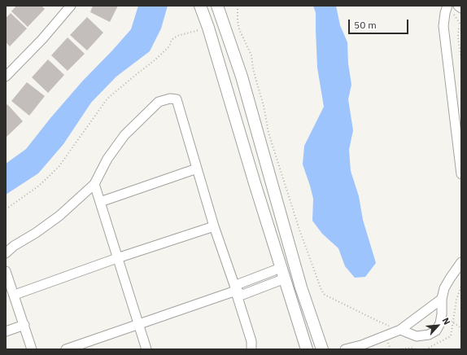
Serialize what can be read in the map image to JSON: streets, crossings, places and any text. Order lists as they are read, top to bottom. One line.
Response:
{"scale_bar":"50 m","north":"top right"}
